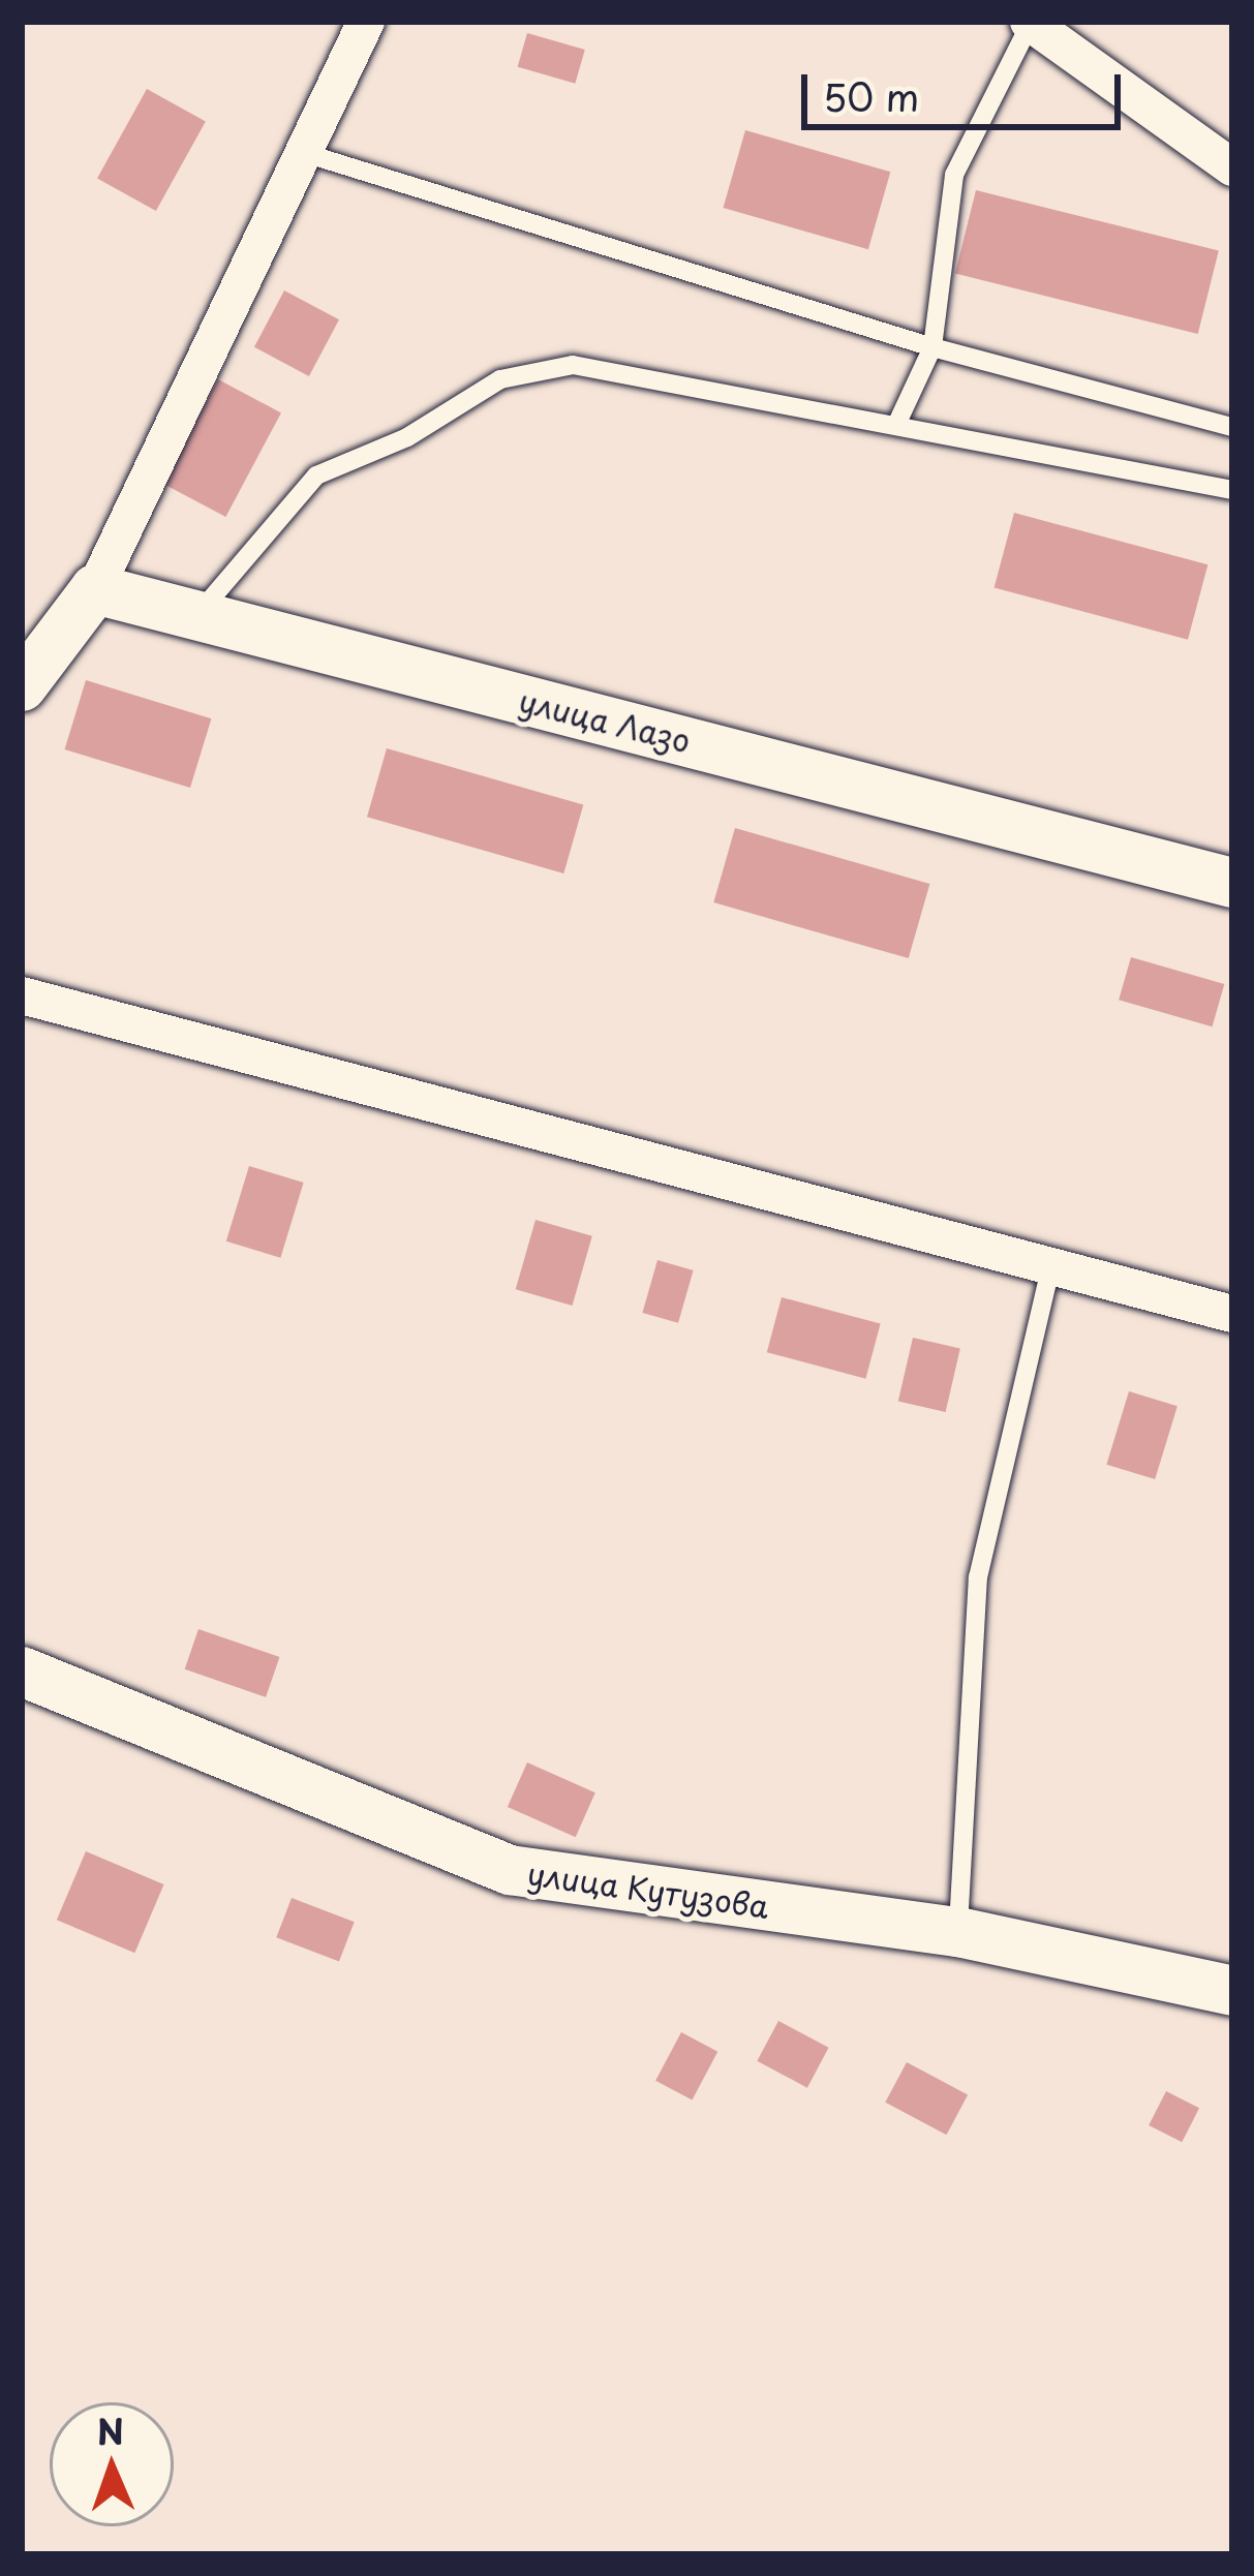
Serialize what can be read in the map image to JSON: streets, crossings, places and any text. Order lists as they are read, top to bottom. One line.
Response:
{"streets":{"street":["улица Лазо","улица Кутузова"]},"scale_bar":"50 m","north":"top"}
